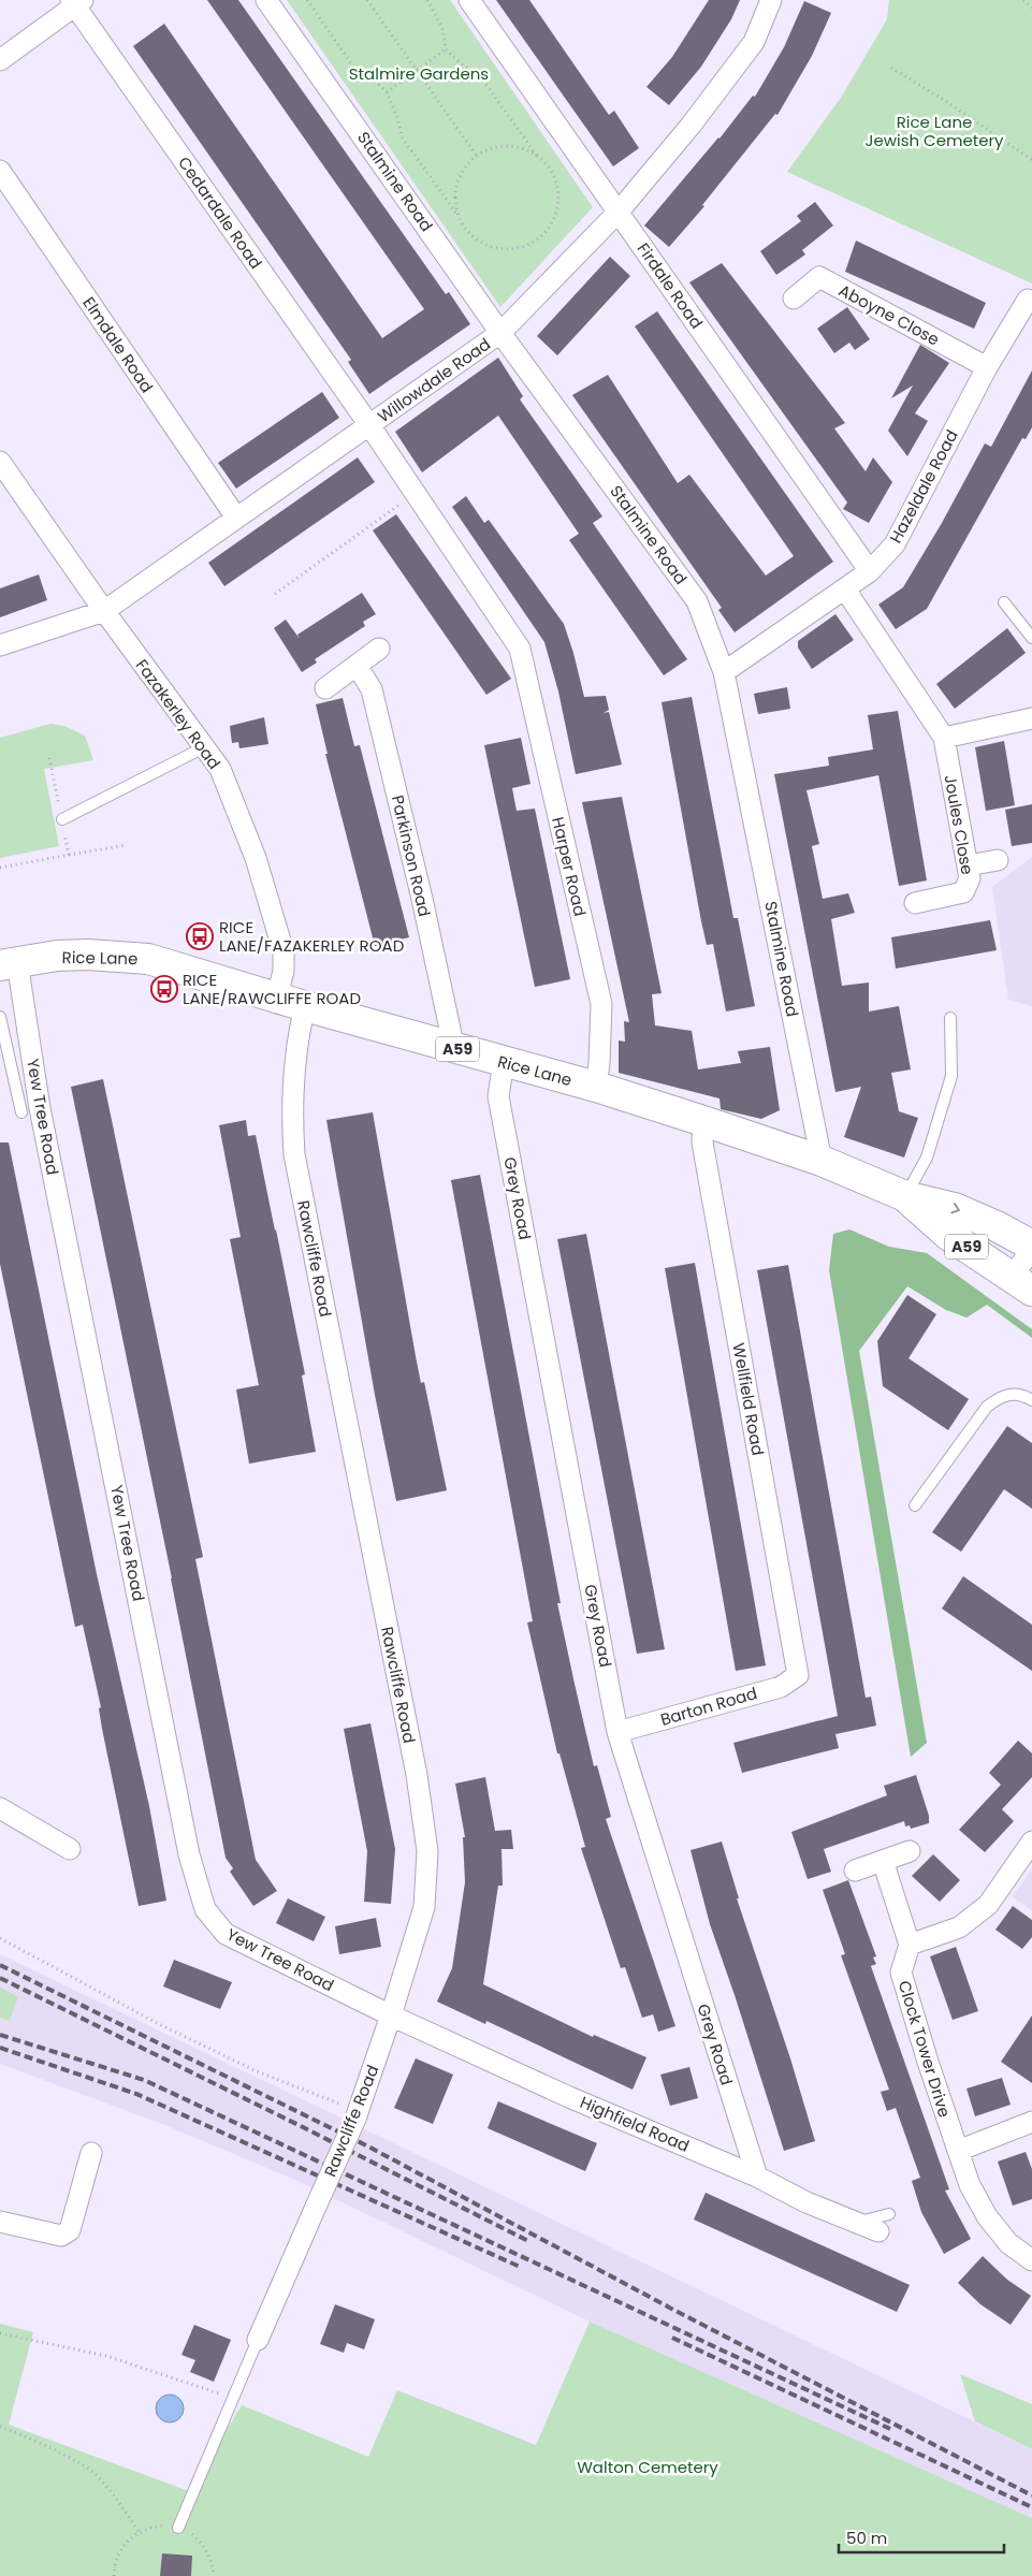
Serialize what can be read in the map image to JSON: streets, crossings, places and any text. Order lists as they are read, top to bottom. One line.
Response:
{"streets":{"highway":["Rice Lane","A59"],"street":["Stalmine Road","Cedardale Road","Firdale Road","Aboyne Close","Elmdale Road","Willowdale Road","Hazeldale Road","Fazakerley Road","Joules Close","Parkinson Road","Harper Road","Yew Tree Road","Grey Road","Rawcliffe Road","Wellfield Road","Barton Road","Clock Tower Drive","Highfield Road"]},"crossings":[["Stalmine Road","Willowdale Road"],["Stalmine Road","Hazeldale Road"],["Stalmine Road","Rice Lane"],["Cedardale Road","Willowdale Road"],["Cedardale Road","Harper Road"],["Firdale Road","Willowdale Road"],["Firdale Road","Hazeldale Road"],["Aboyne Close","Hazeldale Road"],["Elmdale Road","Willowdale Road"],["Willowdale Road","Fazakerley Road"],["Hazeldale Road","Joules Close"],["Fazakerley Road","Rice Lane"],["Parkinson Road","Rice Lane"],["Harper Road","Rice Lane"],["Rice Lane","Yew Tree Road"],["Rice Lane","Grey Road"],["Rice Lane","Rawcliffe Road"],["Rice Lane","Wellfield Road"],["Yew Tree Road","Rawcliffe Road"],["Yew Tree Road","Highfield Road"],["Grey Road","Barton Road"],["Grey Road","Highfield Road"],["Rawcliffe Road","Highfield Road"],["Wellfield Road","Barton Road"]],"parks":["Stalmire Gardens","Rice Lane Jewish Cemetery","Walton Cemetery"],"places":{"bus stop":["RICE LANE/FAZAKERLEY ROAD","RICE LANE/RAWCLIFFE ROAD"]},"scale_bar":"50 m"}
